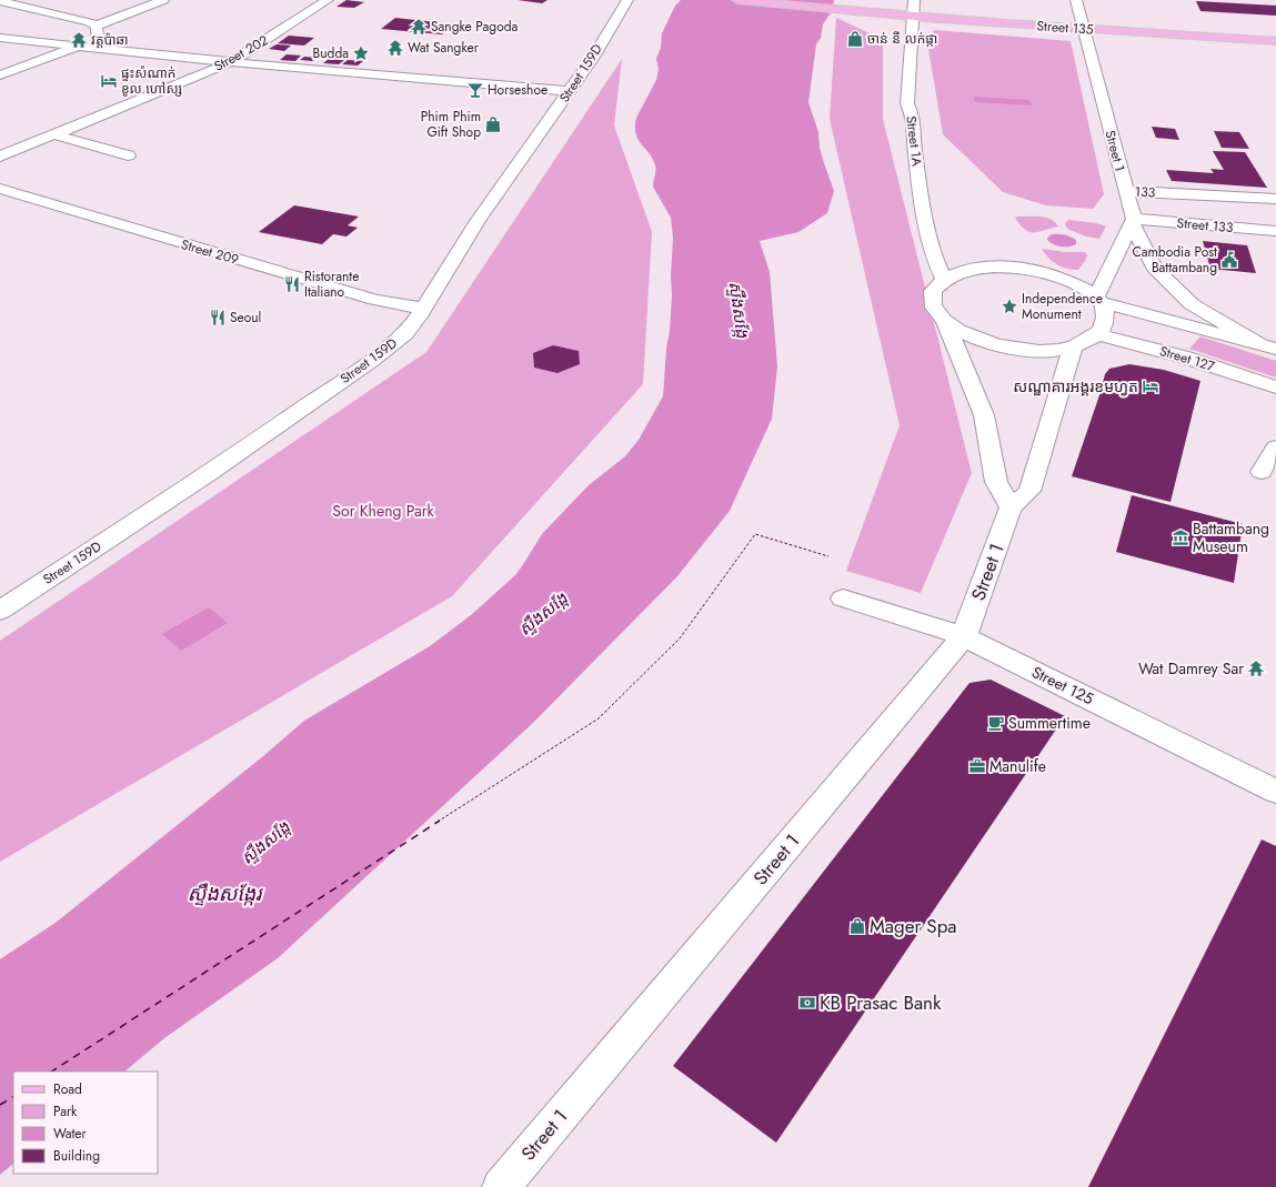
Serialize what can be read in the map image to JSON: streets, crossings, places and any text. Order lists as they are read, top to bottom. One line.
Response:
{"streets":{"main road":["Street 135"],"street":["Street 202","Street 159D","Street 1A","Street 1","133","Street 133","Street 209","Street 127","Street 125"]},"crossings":[["Street 135","Street 1A"],["Street 135","Street 1"],["Street 159D","Street 209"],["Street 1","133"],["Street 1","Street 133"],["Street 1","Street 125"]],"water":["ស្ទឹងសង្កែ","ស្ទឹងសង្កែរ"],"parks":["Sor Kheng Park"],"places":{"temple":["Sangke Pagoda","វត្តប៉ាឆា","Wat Sangker","Wat Damrey Sar"],"shop":["ចាន់ នី លក់ផ្កា","Phim Phim Gift Shop","Mager Spa"],"place":["Budda","Independence Monument"],"hotel":["ផ្ទះសំណាក់ ខូល ហៅស្ស","សណ្ឋាគារអង្គរខមហ្វត"],"bar":["Horseshoe"],"public building":["Cambodia Post Battambang"],"restaurant":["Ristorante Italiano","Seoul"],"museum":["Battambang Museum"],"cafe":["Summertime"],"office":["Manulife"],"bank":["KB Prasac Bank"]},"legend":["Road","Park","Water","Building"]}
